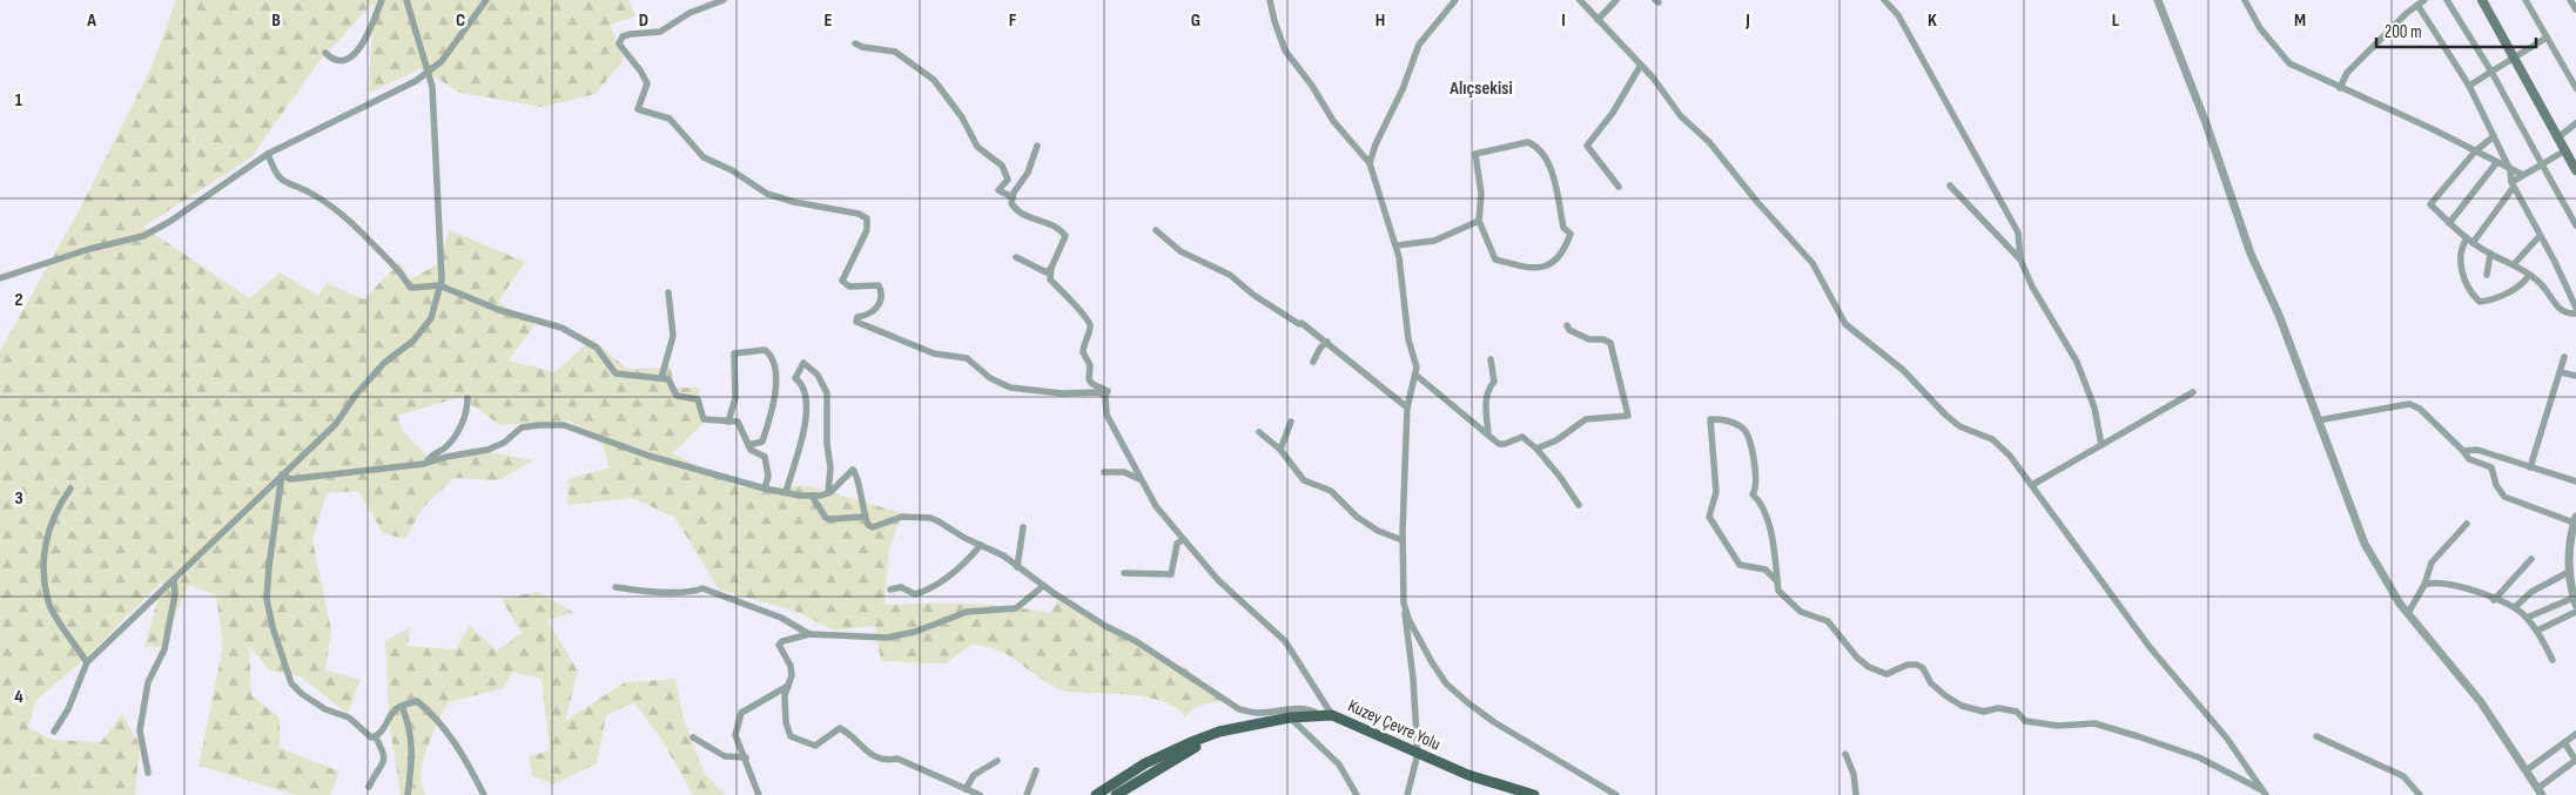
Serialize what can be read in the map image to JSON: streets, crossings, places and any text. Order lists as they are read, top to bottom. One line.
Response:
{"streets":{"main road":["Kuzey Çevre Yolu"]},"districts":["Alıçsekisi"],"scale_bar":"200 m","grid":{"columns":["A","B","C","D","E","F","G","H","I","J","K","L","M"],"rows":["1","2","3","4"]}}
